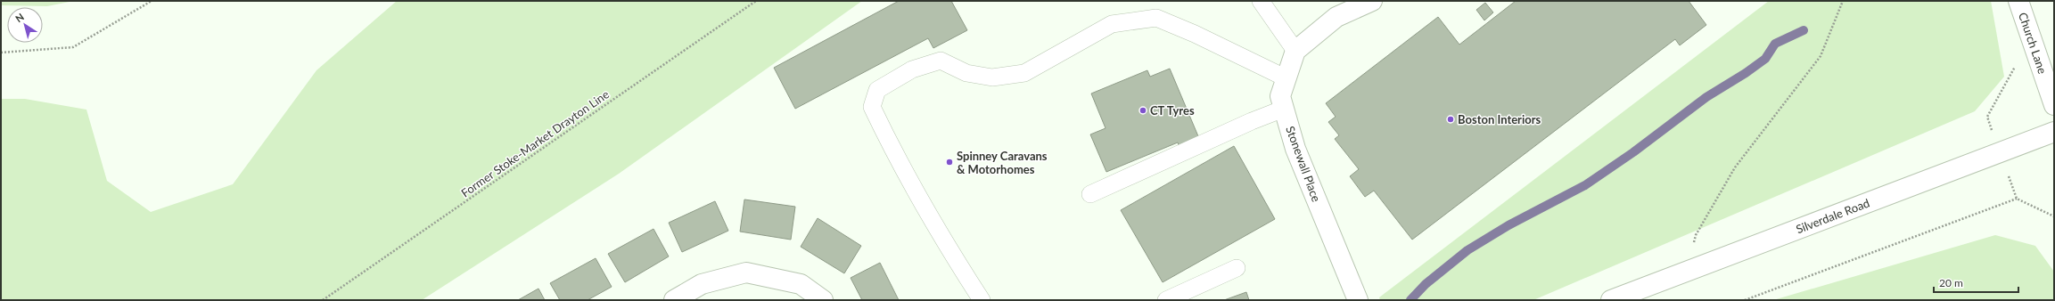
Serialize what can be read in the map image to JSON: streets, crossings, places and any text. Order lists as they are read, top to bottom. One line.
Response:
{"streets":{"main road":["Church Lane","Stonewall Place","Silverdale Road"],"path":["Former Stoke-Market Drayton Line"]},"places":["CT Tyres","Boston Interiors","Spinney Caravans & Motorhomes"],"scale_bar":"20 m","north":"top left"}
